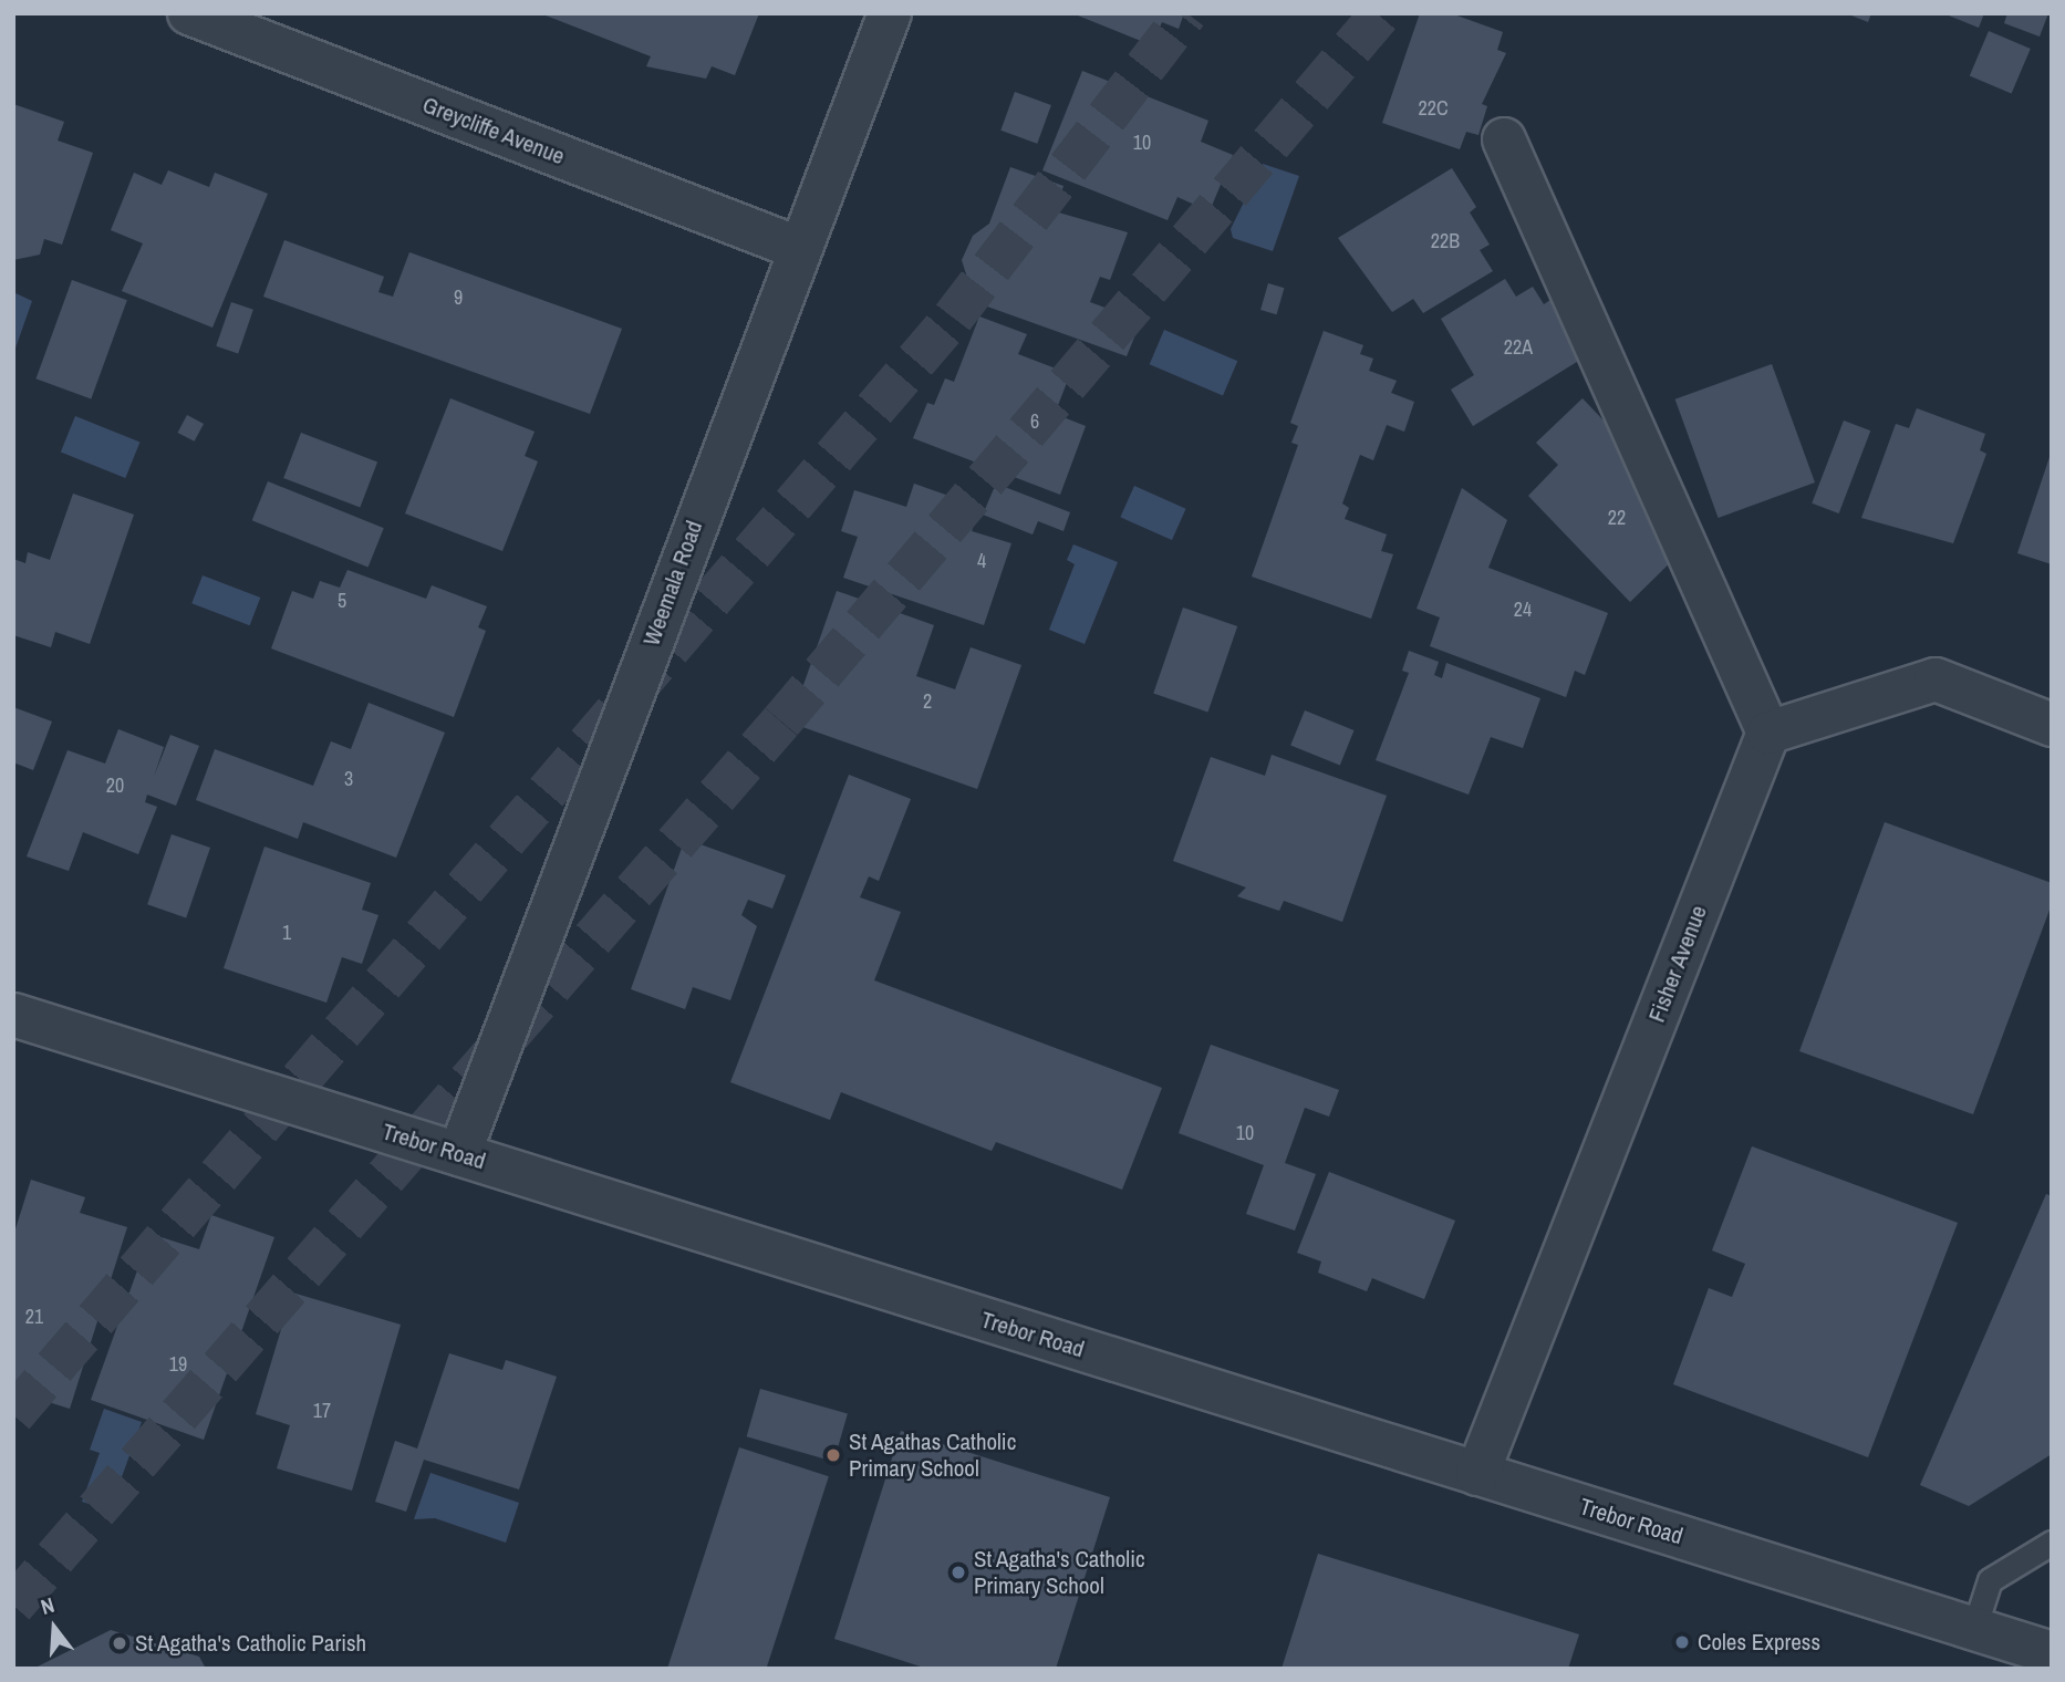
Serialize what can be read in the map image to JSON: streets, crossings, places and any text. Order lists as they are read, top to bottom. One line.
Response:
{"streets":{"street":["Greycliffe Avenue","Weemala Road","Fisher Avenue","Trebor Road"]},"crossings":[["Greycliffe Avenue","Weemala Road"],["Weemala Road","Trebor Road"],["Fisher Avenue","Trebor Road"]],"places":["St Agathas Catholic Primary School","St Agatha's Catholic Primary School","Coles Express","St Agatha's Catholic Parish"],"house_numbers":["22C","10","22B","9","22A","6","22","4","5","24","2","3","20","1","10","21","19","17"],"north":"top"}
